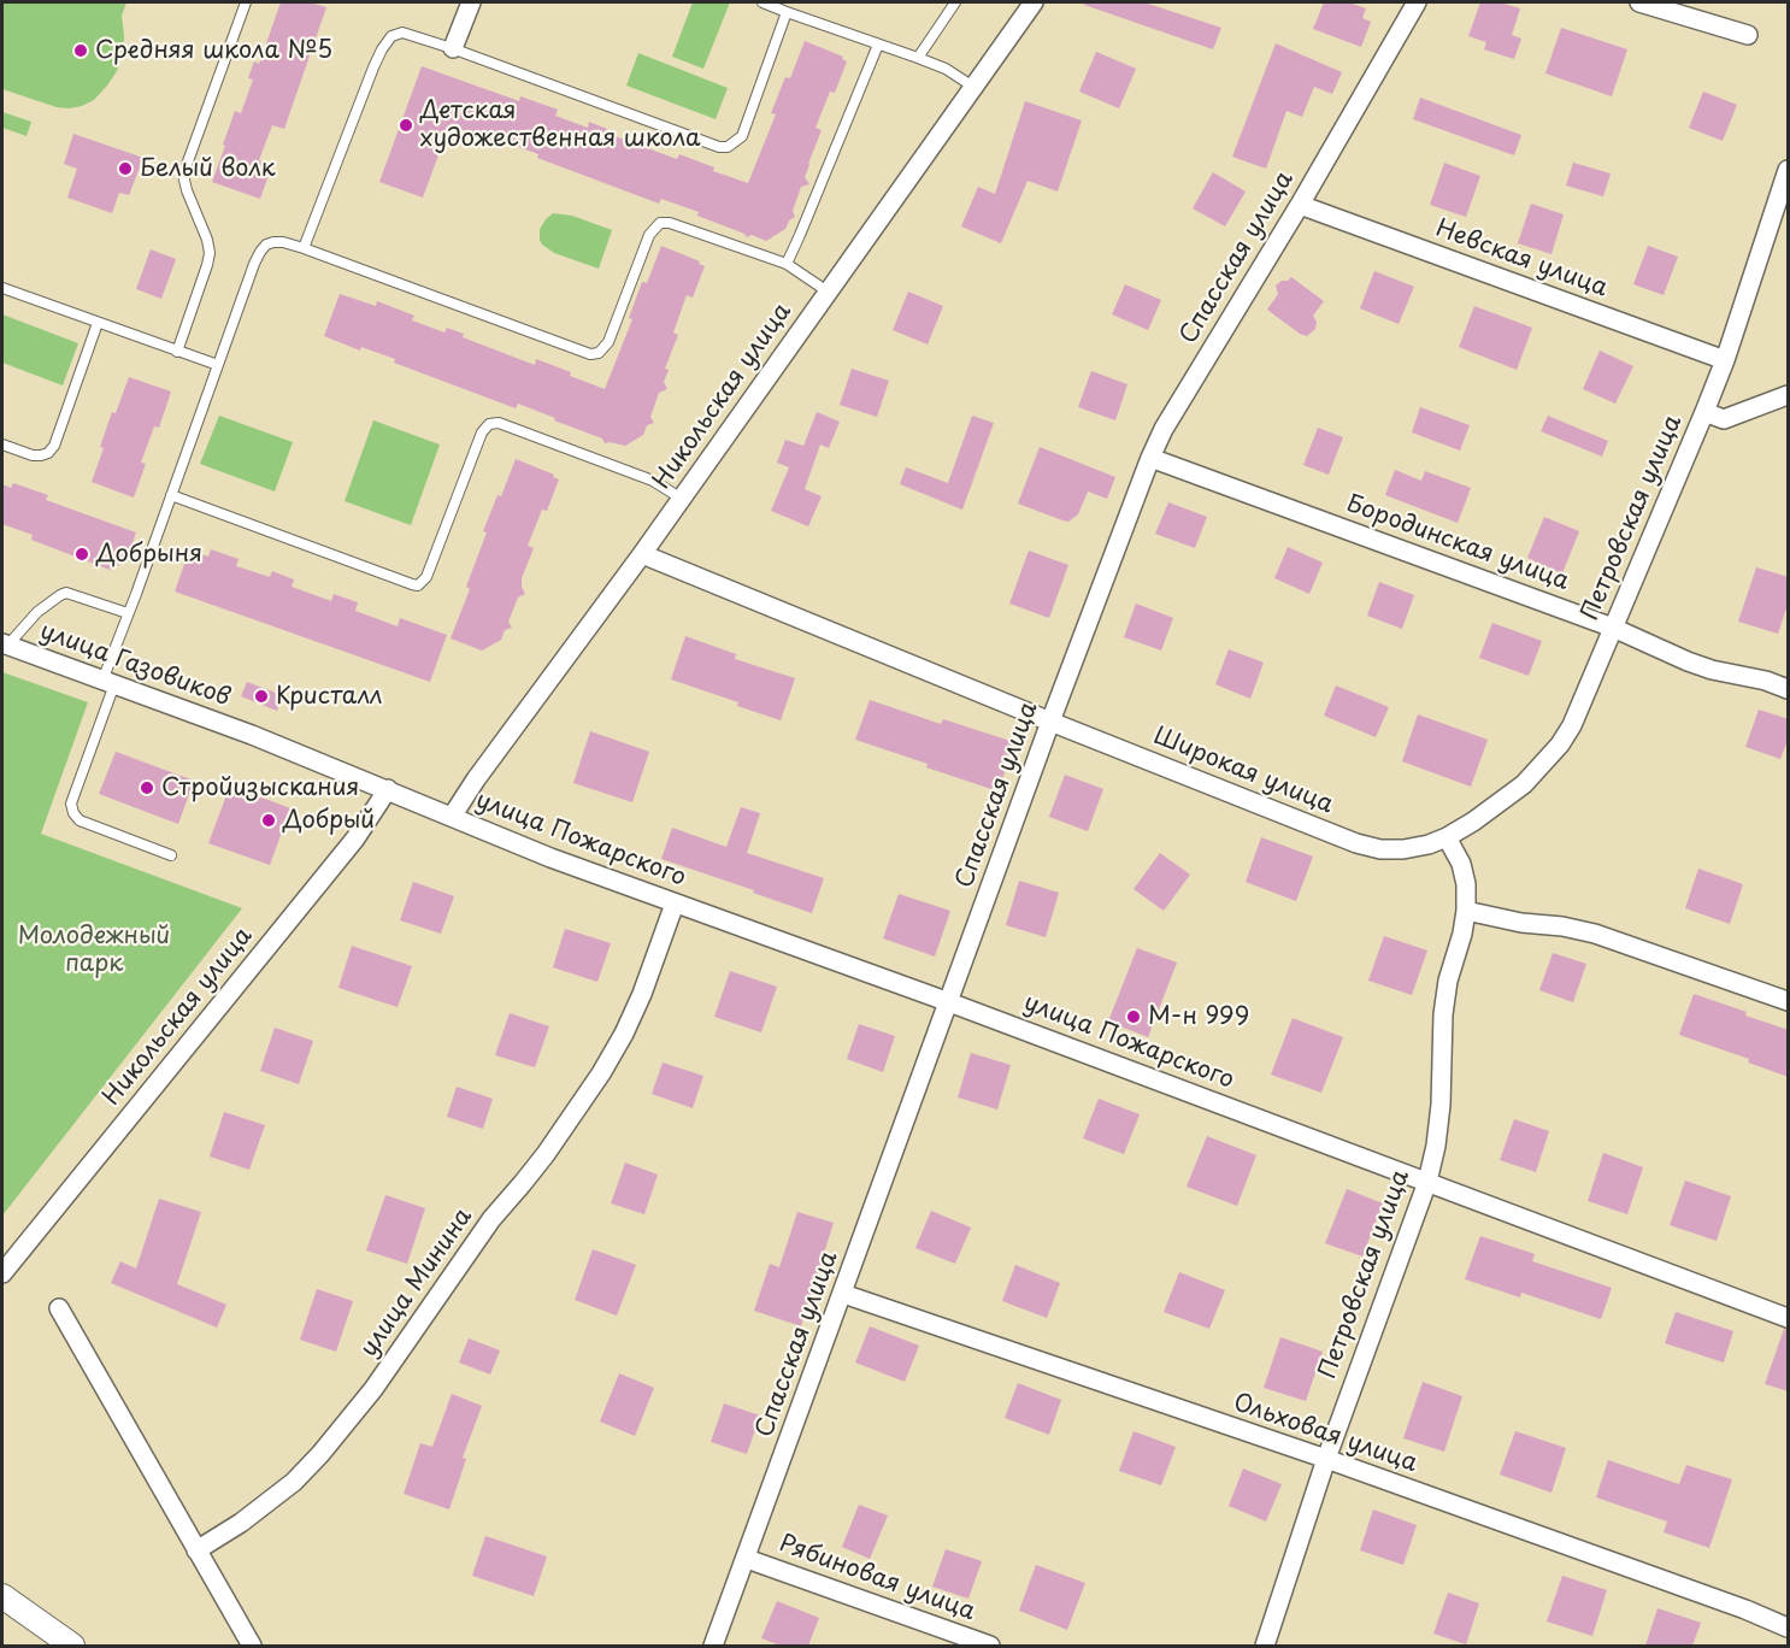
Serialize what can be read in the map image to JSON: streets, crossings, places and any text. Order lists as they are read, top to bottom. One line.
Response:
{"streets":{"street":["Спасская улица","Невская улица","Никольская улица","Петровская улица","Бородинская улица","улица Газовиков","Широкая улица","улица Пожарского","улица Минина","Ольховая улица","Рябиновая улица"]},"crossings":[["Спасская улица","Невская улица"],["Спасская улица","Бородинская улица"],["Спасская улица","Широкая улица"],["Спасская улица","улица Пожарского"],["Спасская улица","Ольховая улица"],["Спасская улица","Рябиновая улица"],["Невская улица","Петровская улица"],["Никольская улица","улица Газовиков"],["Никольская улица","Широкая улица"],["Никольская улица","улица Пожарского"],["Петровская улица","Бородинская улица"],["Петровская улица","Широкая улица"],["Петровская улица","улица Пожарского"],["Петровская улица","Ольховая улица"],["улица Газовиков","улица Пожарского"],["улица Пожарского","улица Минина"]],"parks":["Молодежный парк"],"places":["Средняя школа №5","Детская художественная школа","Белый волк","Добрыня","Кристалл","Стройизыскания","Добрый","М-н 999"]}
